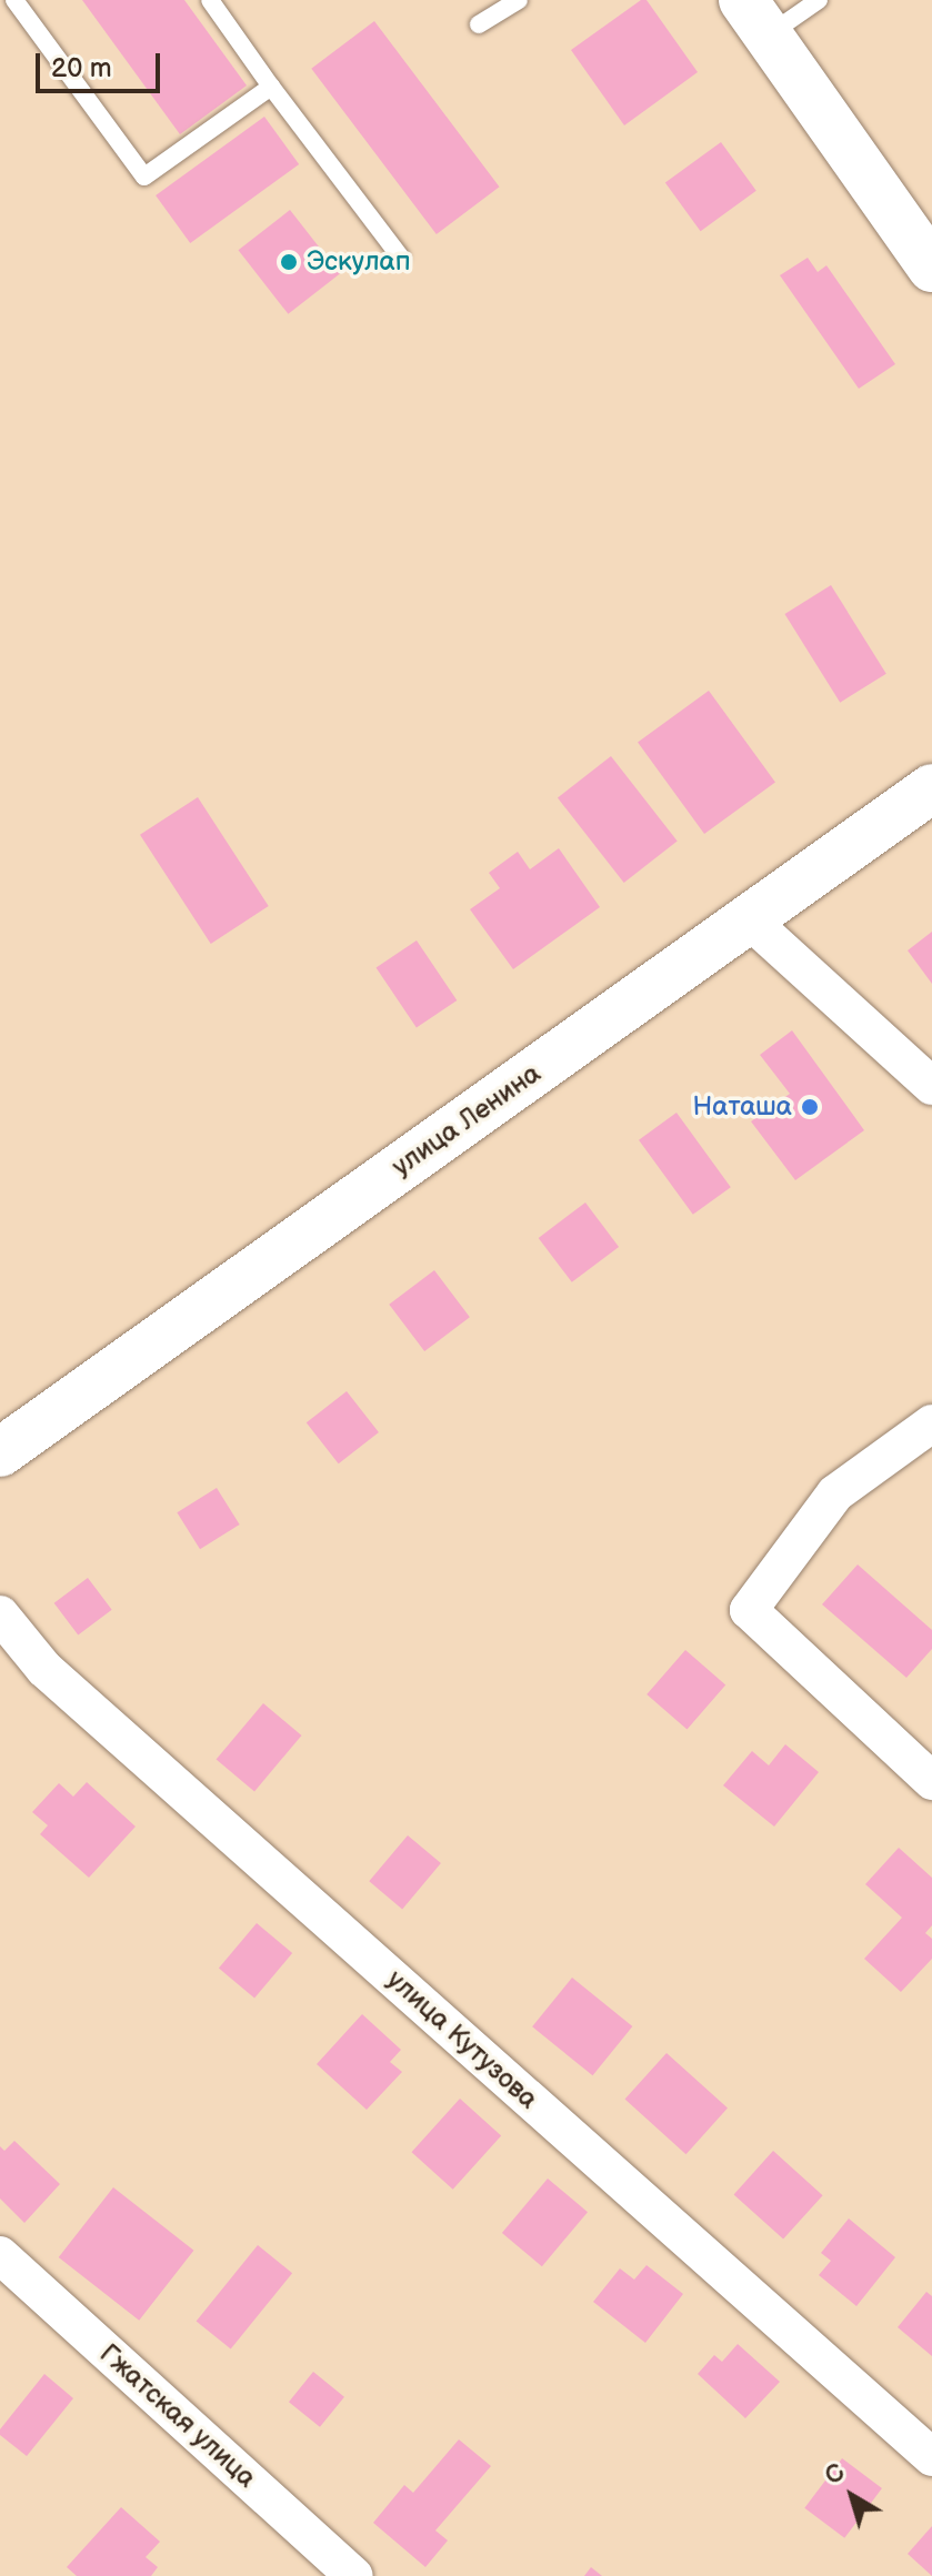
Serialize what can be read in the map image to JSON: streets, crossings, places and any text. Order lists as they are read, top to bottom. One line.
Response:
{"streets":{"main road":["улица Ленина"],"street":["улица Кутузова","Гжатская улица"]},"places":["Эскулап","Наташа"],"scale_bar":"20 m","north":"top left"}
